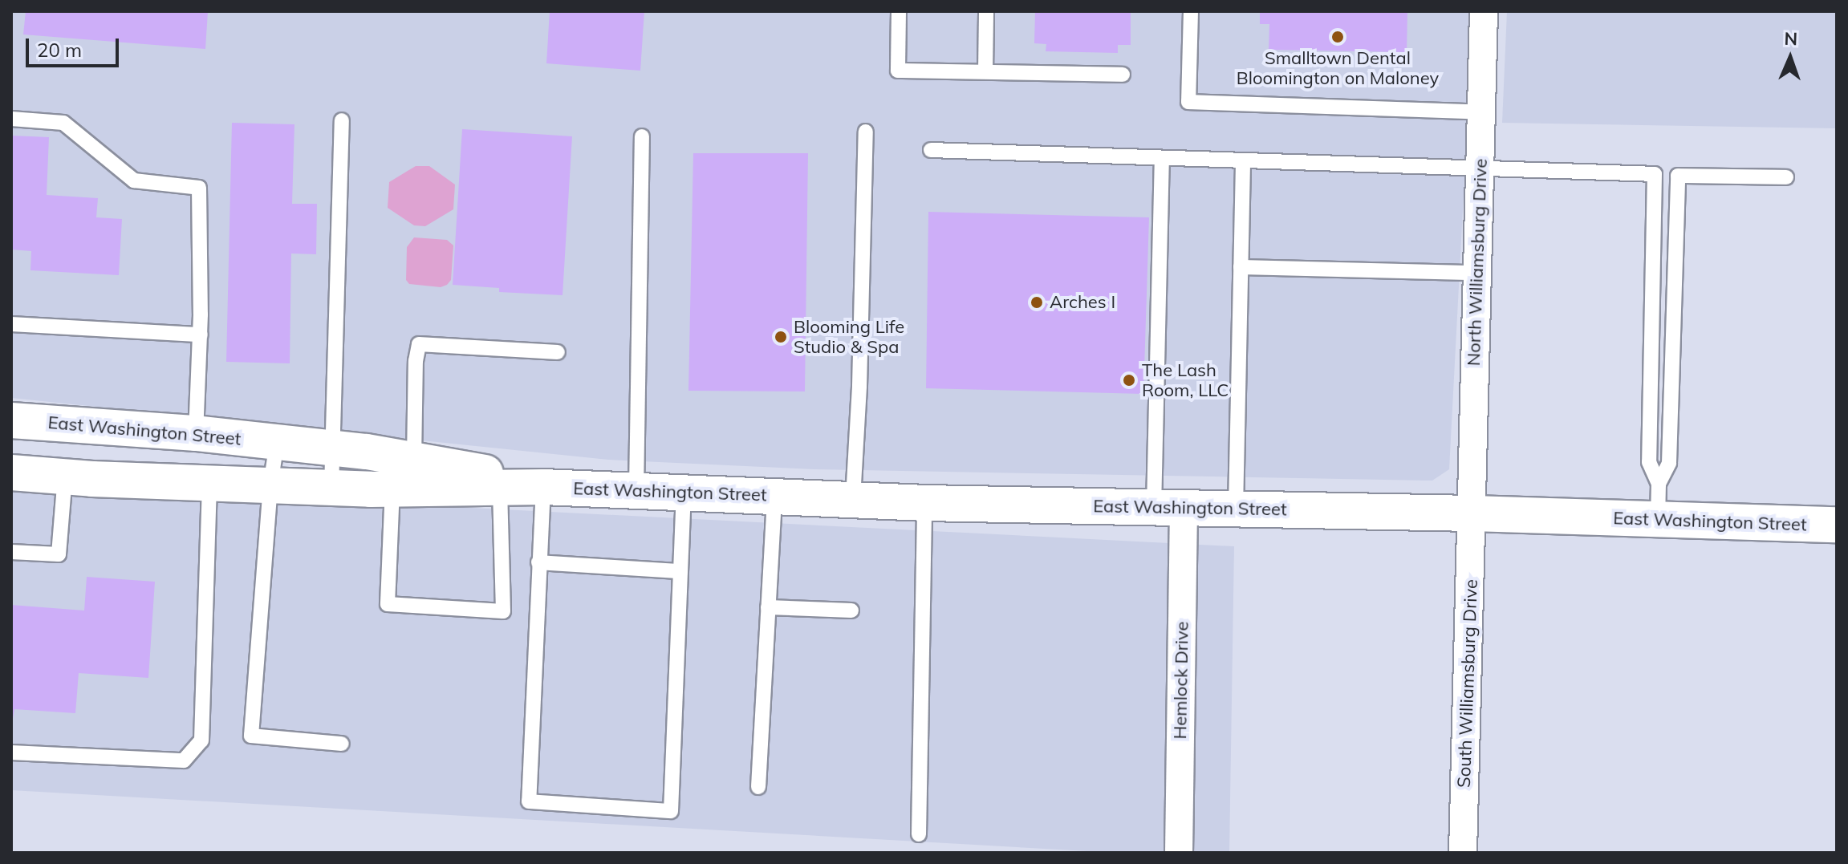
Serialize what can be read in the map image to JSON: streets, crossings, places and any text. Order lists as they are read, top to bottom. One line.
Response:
{"streets":{"main road":["East Washington Street"],"street":["North Williamsburg Drive","Hemlock Drive","South Williamsburg Drive"]},"crossings":[["North Williamsburg Drive","East Washington Street"],["North Williamsburg Drive","South Williamsburg Drive"],["East Washington Street","Hemlock Drive"],["East Washington Street","South Williamsburg Drive"]],"places":["Smalltown Dental Bloomington on Maloney","Arches I","Blooming Life Studio & Spa","The Lash Room, LLC"],"scale_bar":"20 m","north":"top"}
